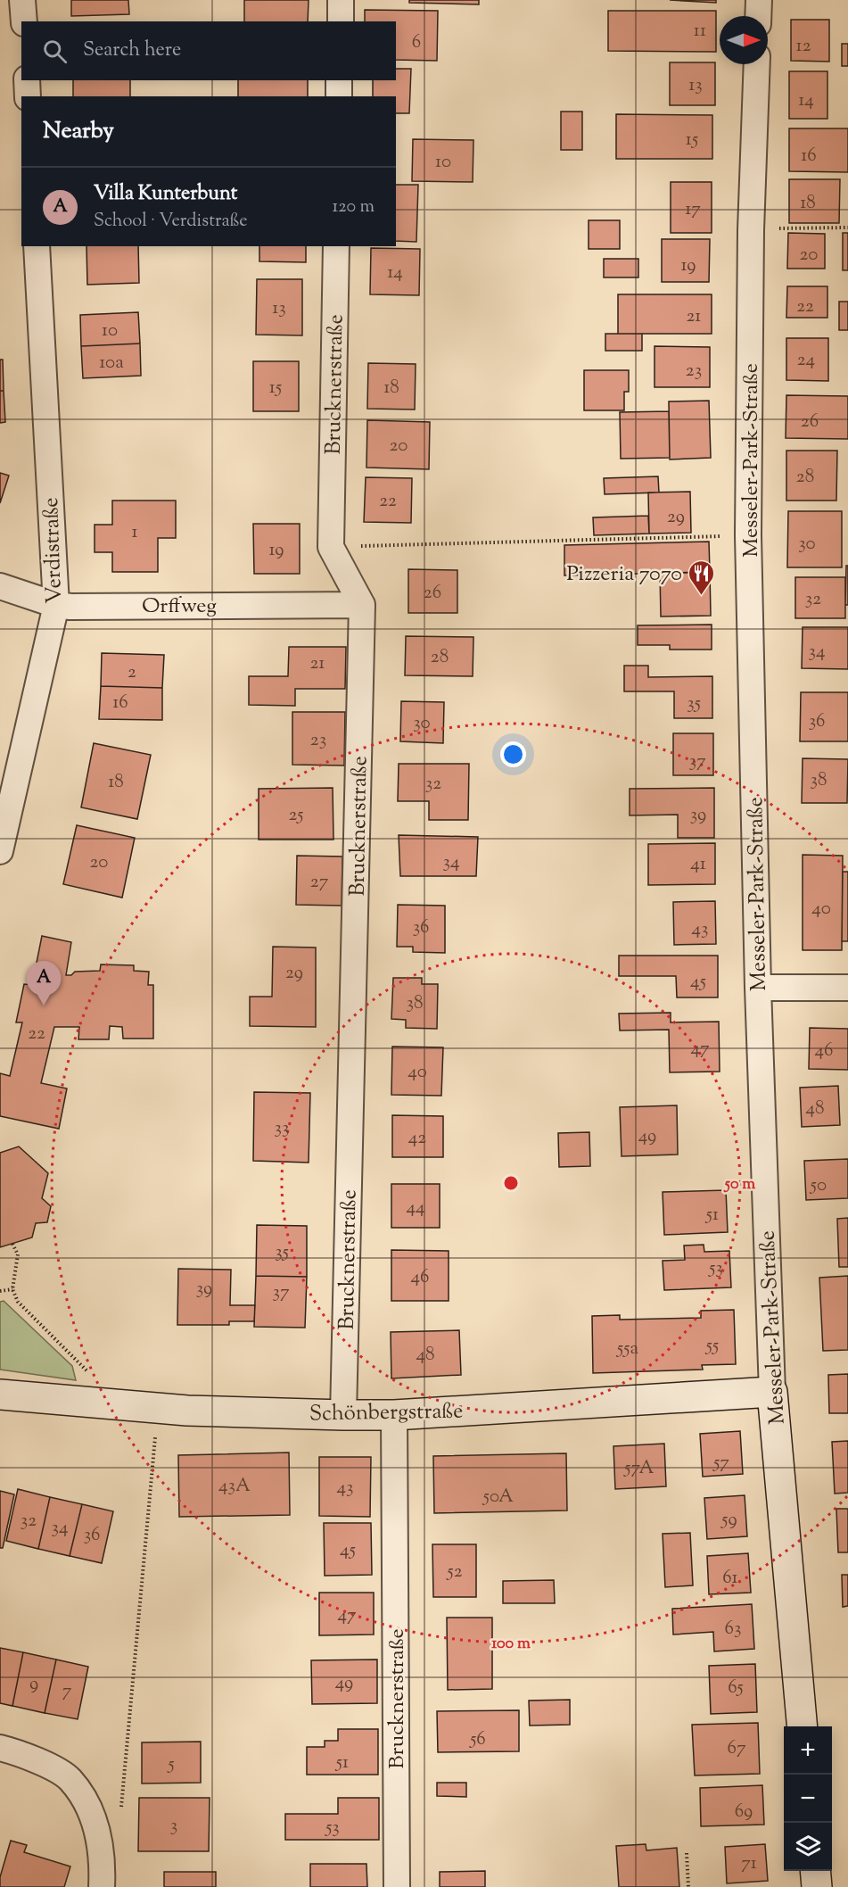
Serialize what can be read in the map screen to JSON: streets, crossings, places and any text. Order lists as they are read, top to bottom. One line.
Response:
{"streets":{"street":["Brucknerstraße","Messeler-Park-Straße","Verdistraße","Orffweg","Schönbergstraße"]},"crossings":[["Brucknerstraße","Orffweg"],["Brucknerstraße","Schönbergstraße"],["Messeler-Park-Straße","Schönbergstraße"],["Verdistraße","Orffweg"]],"places":{"restaurant":["Pizzeria 7070"]},"house_numbers":["11","6","12","13","14","15","16","10","18","17","20","19","14","22","13","21","10","24","10a","23","15","18","26","20","28","22","29","1","30","19","26","32","34","28","21","2","16","35","36","30","23","37","38","18","32","25","39","20","34","41","27","40","36","43","29","45","38","22","47","46","40","48","33","49","42","50","44","51","35","53","46","39","37","55","55a","48","57","57A","43A","43","50A","59","32","34","36","45","52","61","47","63","49","9","65","7","56","67","51","5","69","3","53","71"],"north":"right","page":{"search":"Search here","heading":"Nearby","list":[{"mark":"A","name":"Villa Kunterbunt","note":"School · Verdistraße","value":"120 m"}],"pins":"A","map_buttons":["+","−"]},"rings":["50 m","100 m"]}
